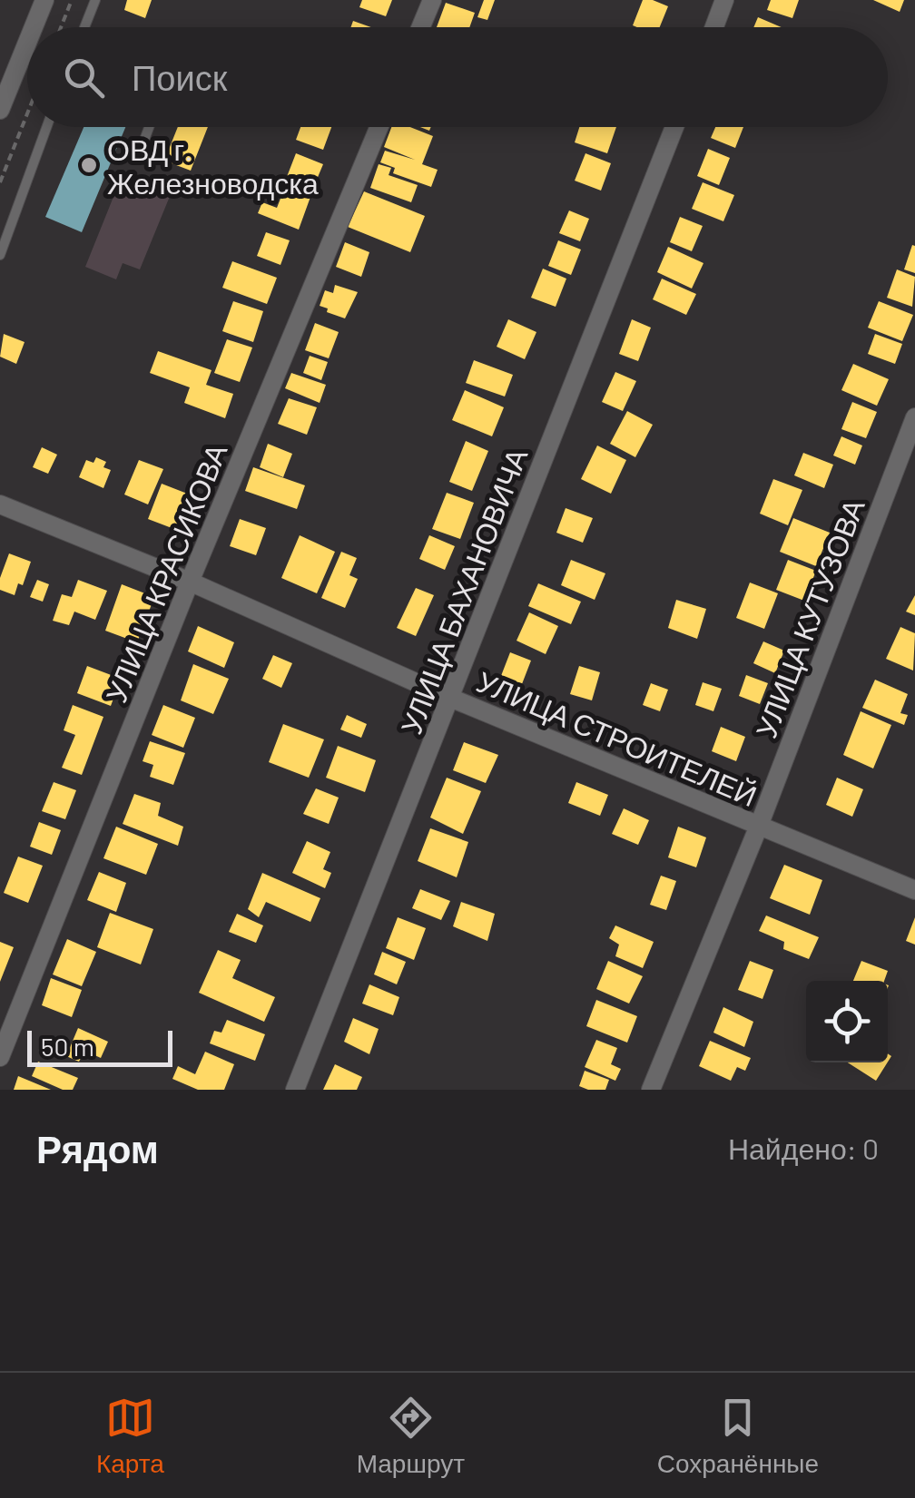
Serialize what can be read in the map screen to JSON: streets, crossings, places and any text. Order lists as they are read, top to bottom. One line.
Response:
{"streets":{"street":["УЛИЦА КРАСИКОВА","УЛИЦА БАХАНОВИЧА","УЛИЦА КУТУЗОВА","УЛИЦА СТРОИТЕЛЕЙ"]},"crossings":[["УЛИЦА КРАСИКОВА","УЛИЦА СТРОИТЕЛЕЙ"],["УЛИЦА БАХАНОВИЧА","УЛИЦА СТРОИТЕЛЕЙ"],["УЛИЦА КУТУЗОВА","УЛИЦА СТРОИТЕЛЕЙ"]],"places":["ОВД г. Железноводска"],"scale_bar":"50 m","page":{"search":"Поиск","scale":"50 m","heading":["Рядом","Найдено: 0"],"nav":["Карта","Маршрут","Сохранённые"]}}
